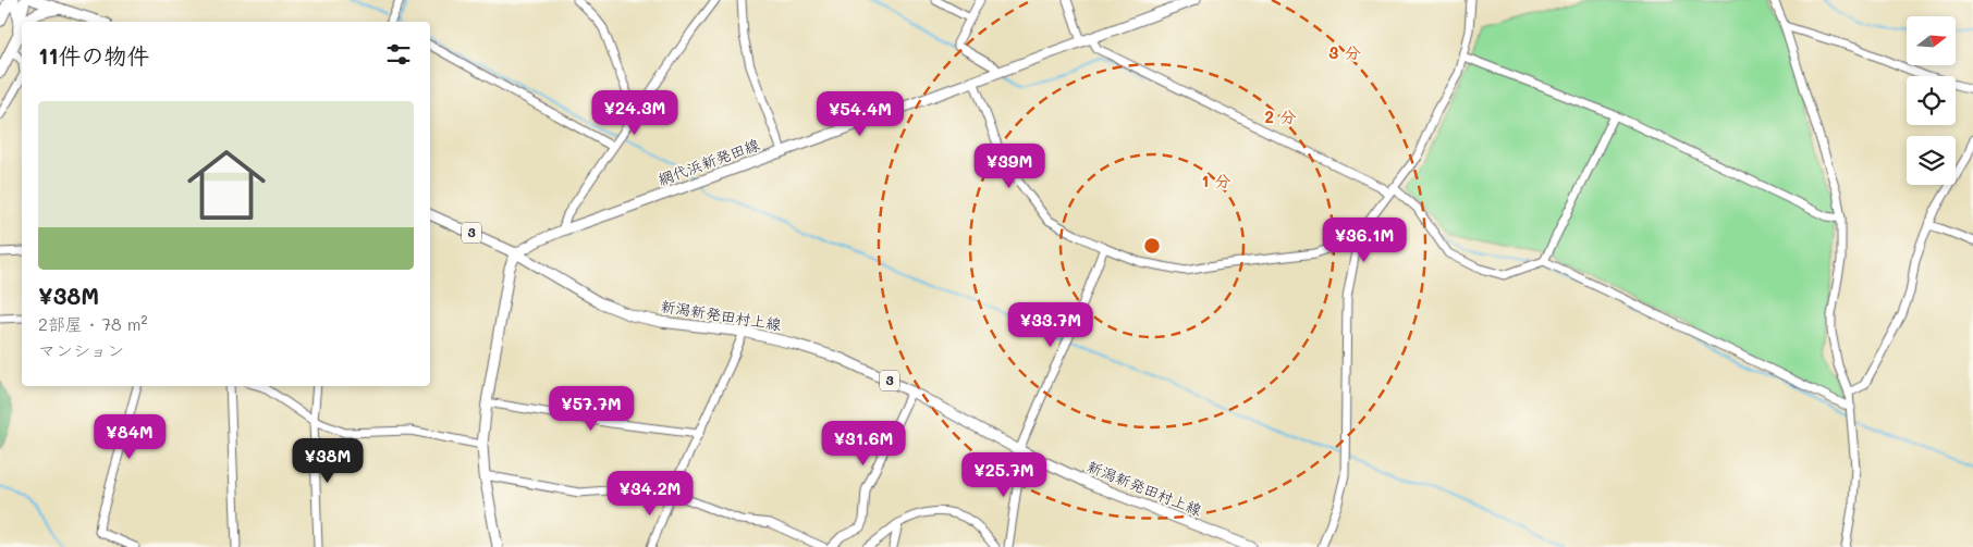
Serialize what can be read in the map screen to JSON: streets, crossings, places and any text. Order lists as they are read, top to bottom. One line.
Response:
{"streets":{"main road":["網代浜新発田線","3","新潟新発田村上線"]},"crossings":[["網代浜新発田線","新潟新発田村上線"]],"north":"right","page":{"heading":"11件の物件","list":[{"name":"¥38M","note":"2部屋 · 78 m² · マンション"}],"price":["¥24.3M","¥54.4M","¥39M","¥36.1M","¥33.7M","¥57.7M","¥84M","¥31.6M","¥38M","¥25.7M","¥34.2M"]},"rings":["3 分","2 分","1 分"]}
